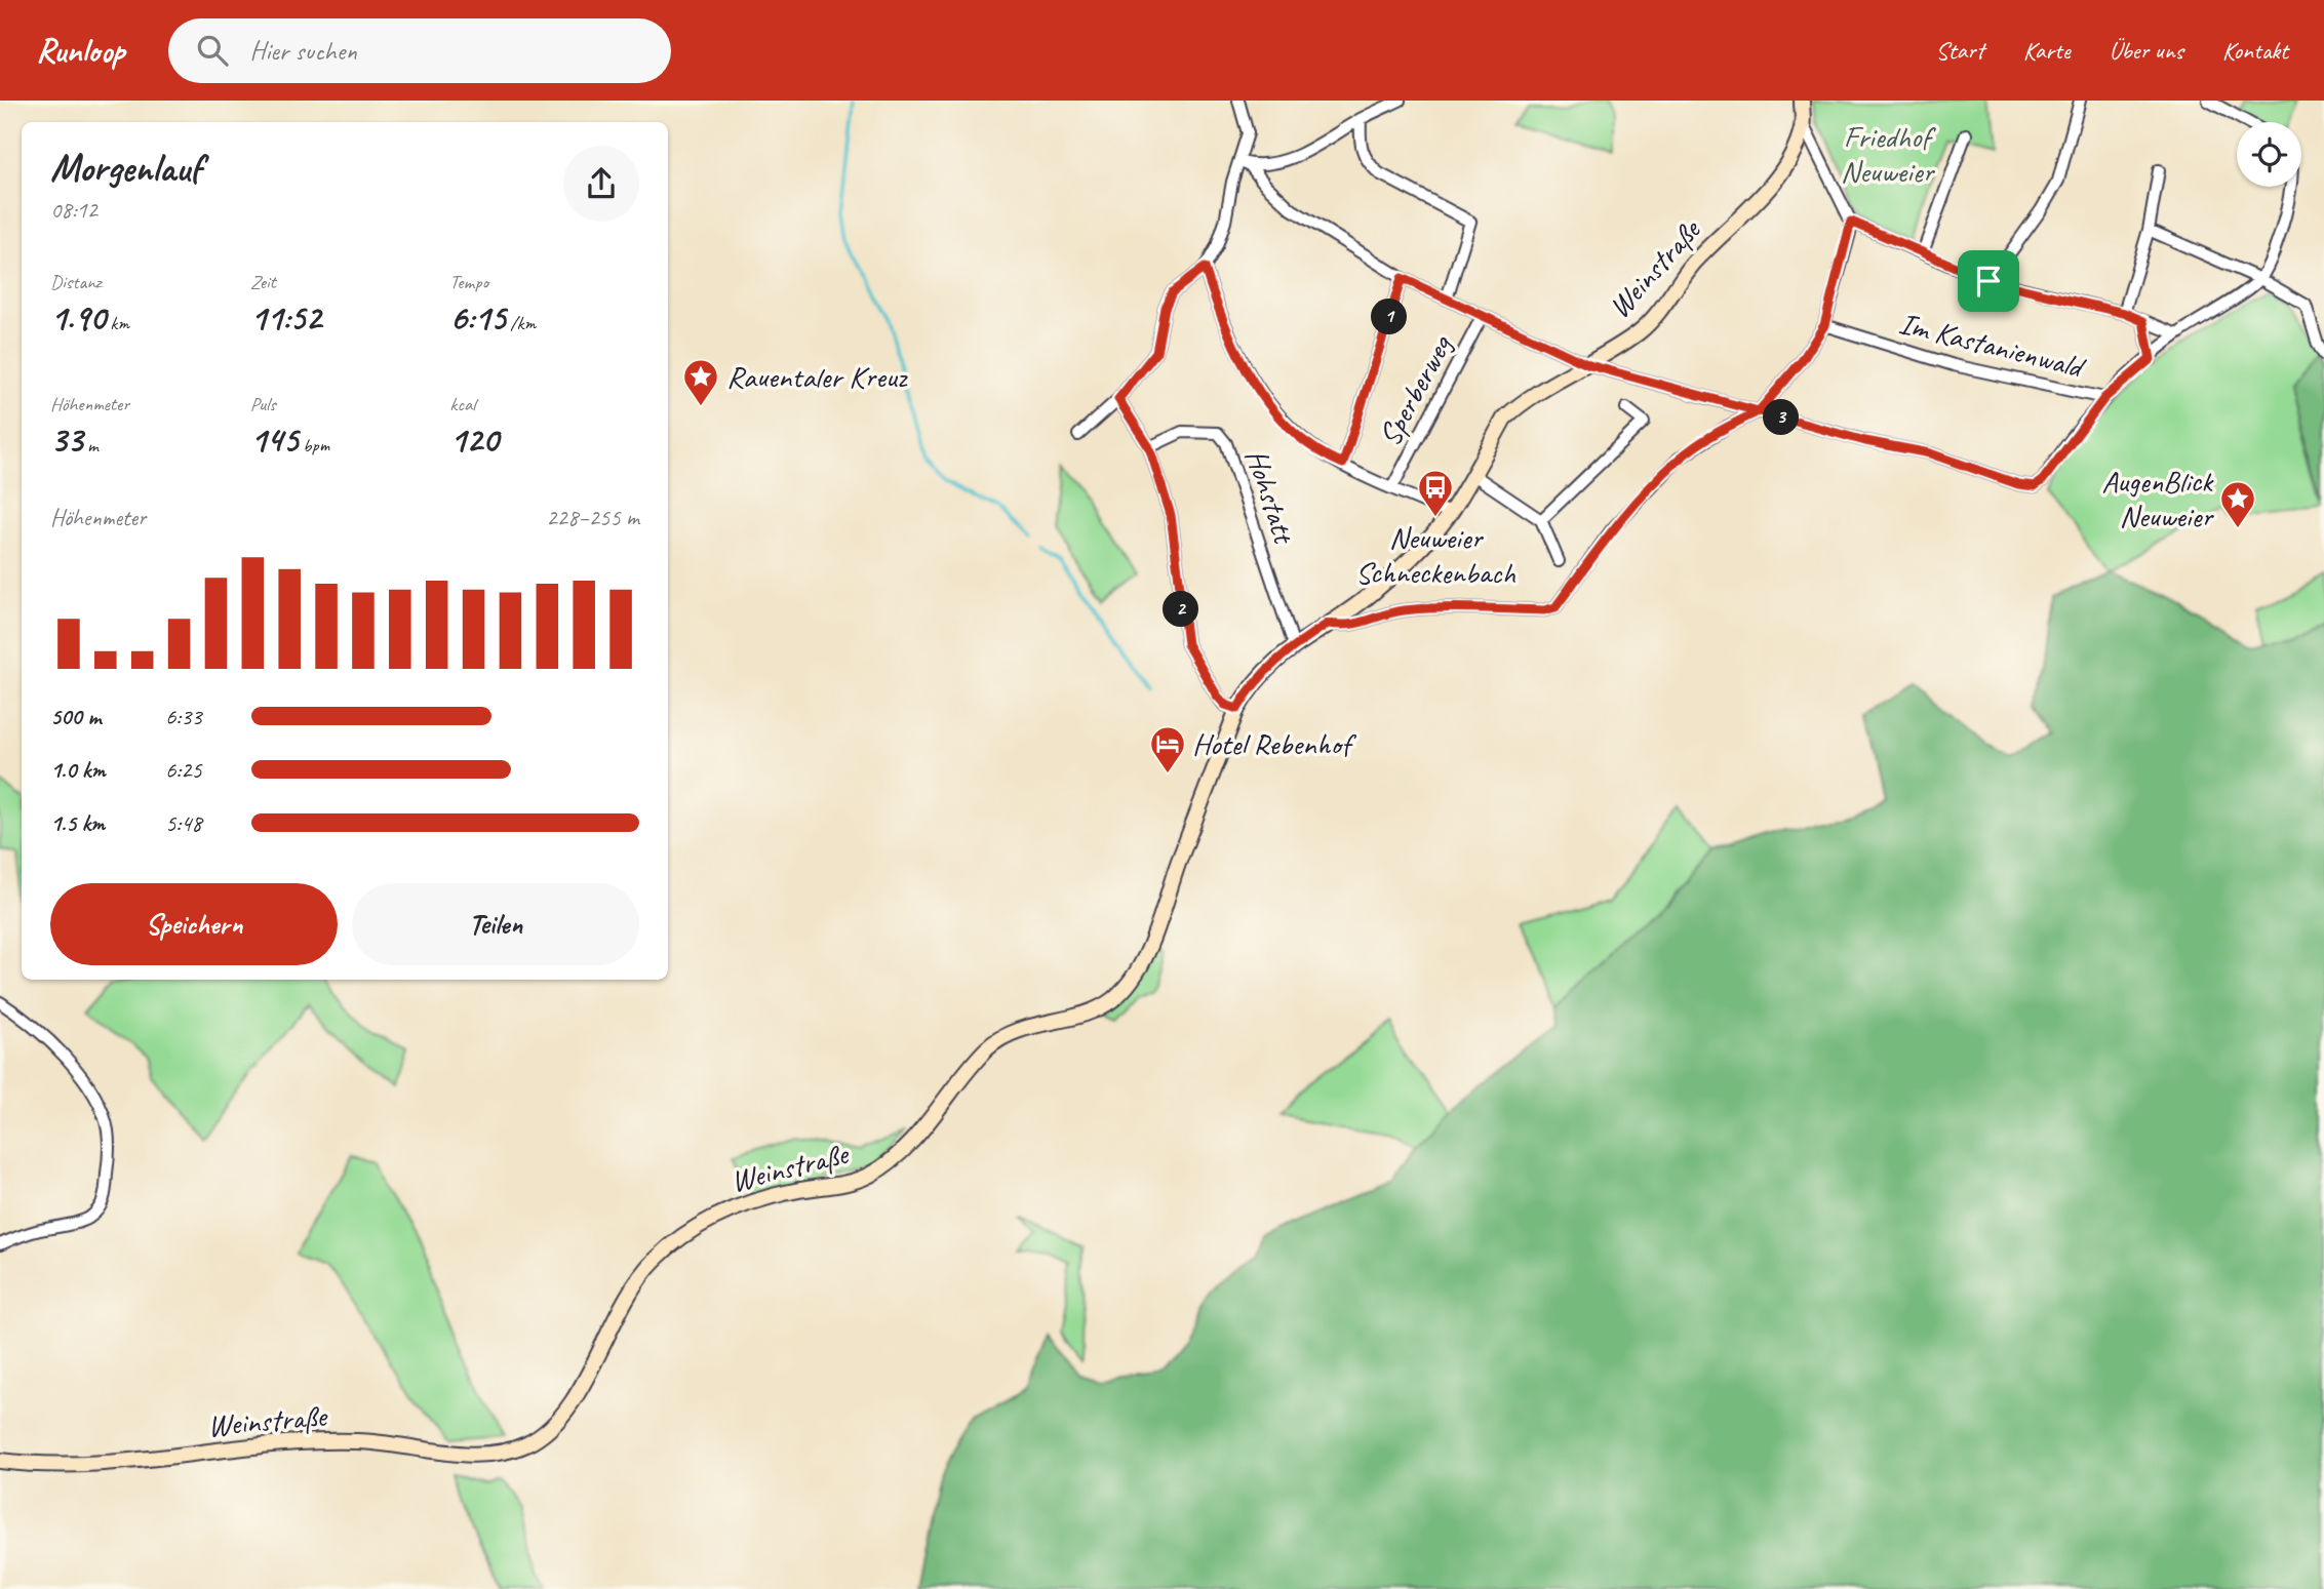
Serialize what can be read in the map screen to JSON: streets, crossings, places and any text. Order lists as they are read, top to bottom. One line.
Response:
{"streets":{"main road":["Weinstraße"],"street":["Im Kastanienwald","Sperberweg","Hohstatt"]},"crossings":[["Weinstraße","Hohstatt"]],"parks":["Friedhof Neuweier"],"places":{"place":["Rauentaler Kreuz","AugenBlick Neuweier"],"bus stop":["Neuweier Schneckenbach"],"hotel":["Hotel Rebenhof"]},"page":{"header":"Runloop","search":"Hier suchen","nav":["Start","Karte","Über uns","Kontakt"],"heading":["Morgenlauf","08:12"],"stats":[["Distanz","1.90 km"],["Zeit","11:52"],["Tempo","6:15 /km"],["Höhenmeter","33 m"],["Puls","145 bpm"],["kcal","120"]],"pins":["1","3","2"],"chart":["Höhenmeter","228–255 m"],"list":[{"name":"500 m","note":"6:33"},{"name":"1.0 km","note":"6:25"},{"name":"1.5 km","note":"5:48"}],"buttons":["Speichern","Teilen"]}}
